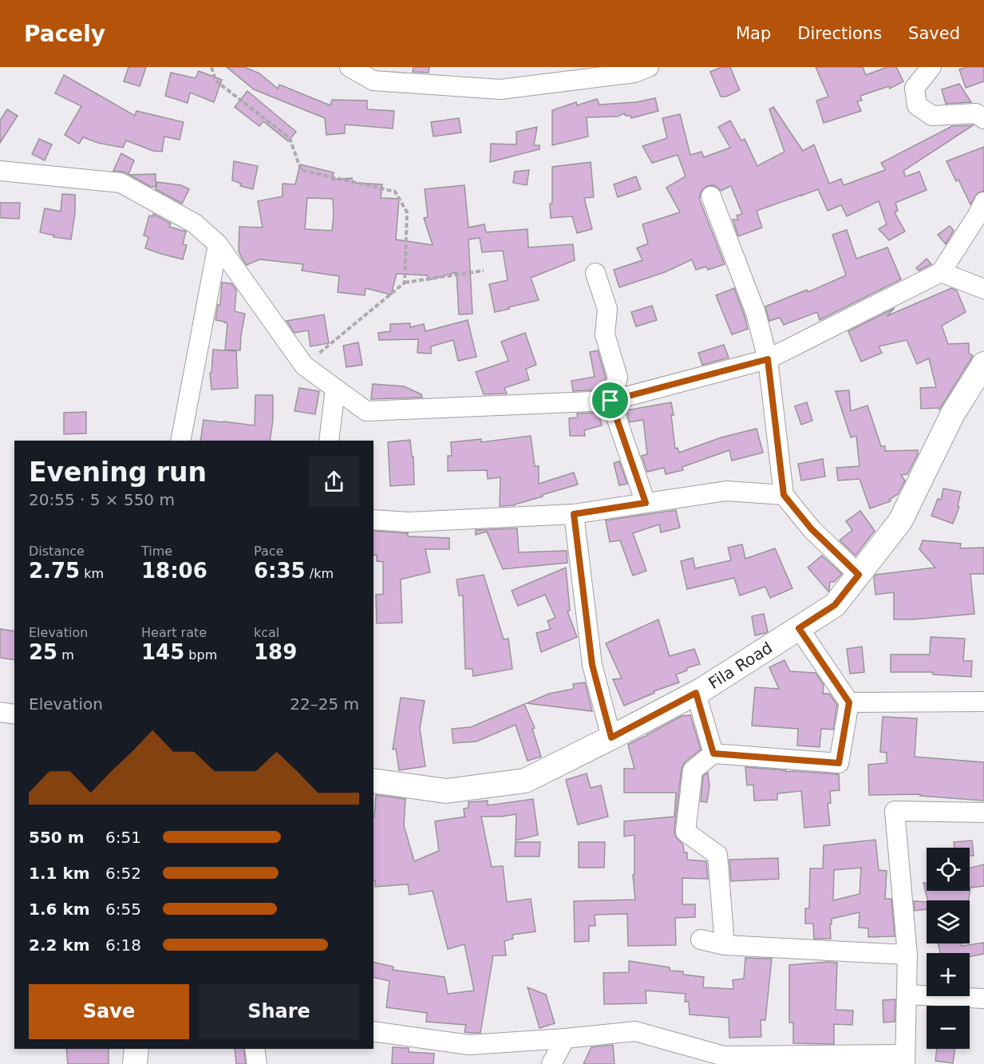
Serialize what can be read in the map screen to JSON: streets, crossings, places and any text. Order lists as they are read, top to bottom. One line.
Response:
{"streets":{"street":["Fila Road"]},"page":{"header":"Pacely","nav":["Map","Directions","Saved"],"heading":["Evening run","20:55 · 5 × 550 m"],"stats":[["Distance","2.75 km"],["Time","18:06"],["Pace","6:35 /km"],["Elevation","25 m"],["Heart rate","145 bpm"],["kcal","189"]],"chart":["Elevation","22–25 m"],"list":[{"name":"550 m","note":"6:51"},{"name":"1.1 km","note":"6:52"},{"name":"1.6 km","note":"6:55"},{"name":"2.2 km","note":"6:18"}],"map_buttons":["+","−"],"buttons":["Save","Share"]}}
